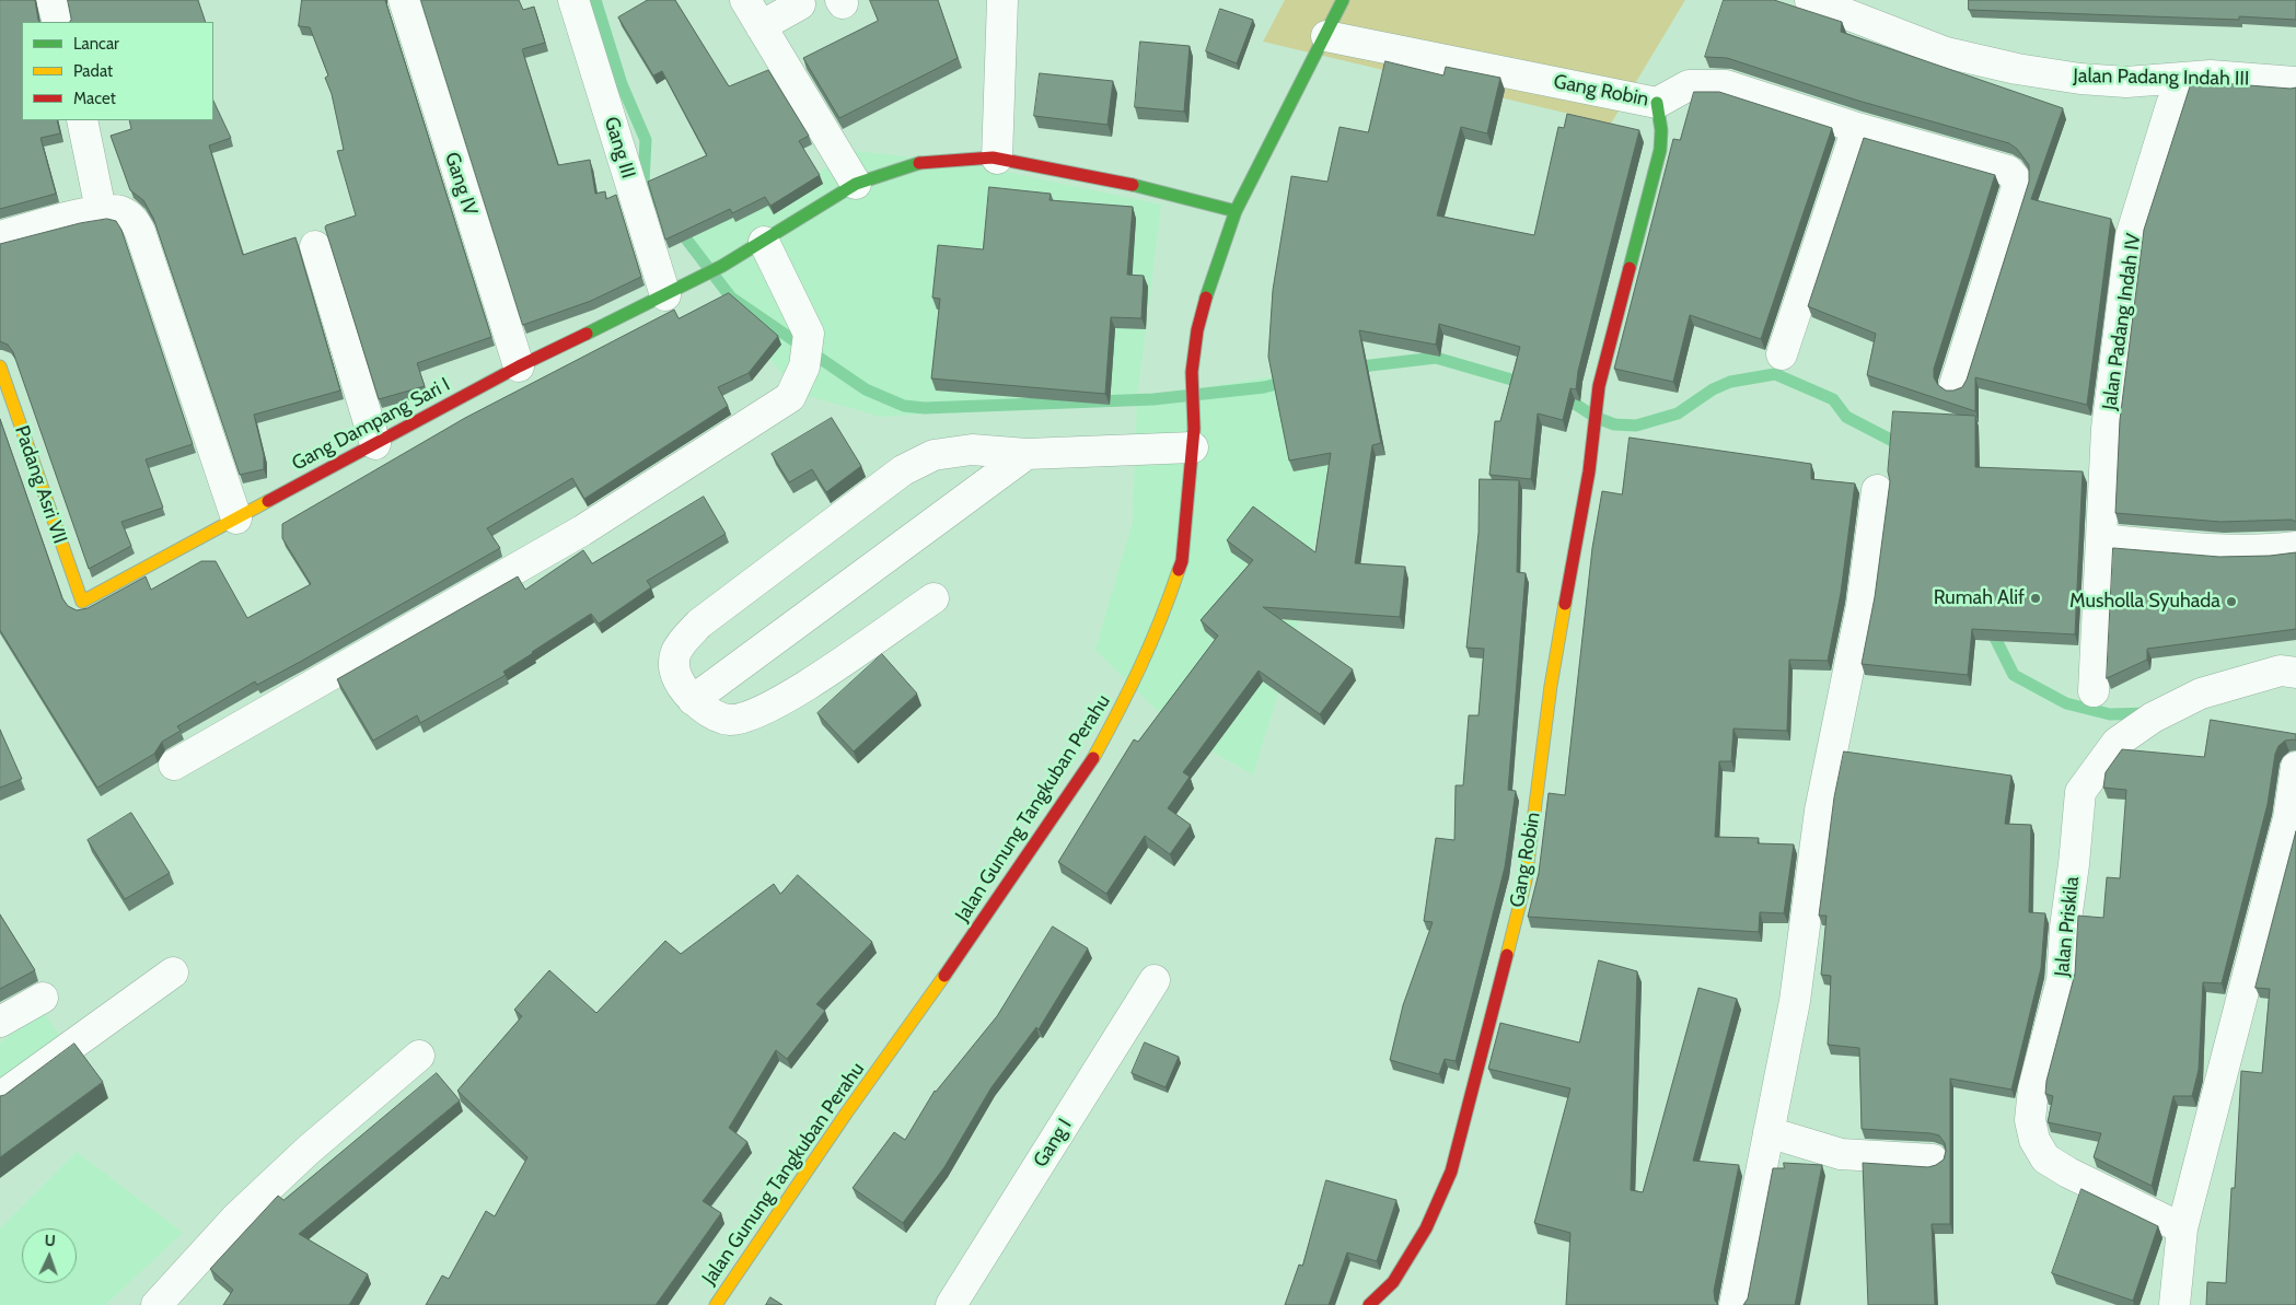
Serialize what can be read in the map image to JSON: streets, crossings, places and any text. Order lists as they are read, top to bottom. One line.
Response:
{"streets":{"street":["Jalan Padang Indah III","Gang Robin","Gang III","Gang IV","Jalan Padang Indah IV","Gang Dampang Sari I","Padang Asri VII","Jalan Gunung Tangkuban Perahu","Jalan Priskila","Gang I"]},"crossings":[["Jalan Padang Indah III","Jalan Padang Indah IV"],["Gang Robin","Jalan Gunung Tangkuban Perahu"],["Gang III","Gang Dampang Sari I"],["Gang IV","Gang Dampang Sari I"],["Gang Dampang Sari I","Padang Asri VII"],["Gang Dampang Sari I","Jalan Gunung Tangkuban Perahu"]],"places":["Rumah Alif","Musholla Syuhada"],"legend":["Lancar","Padat","Macet"],"north":"top"}
